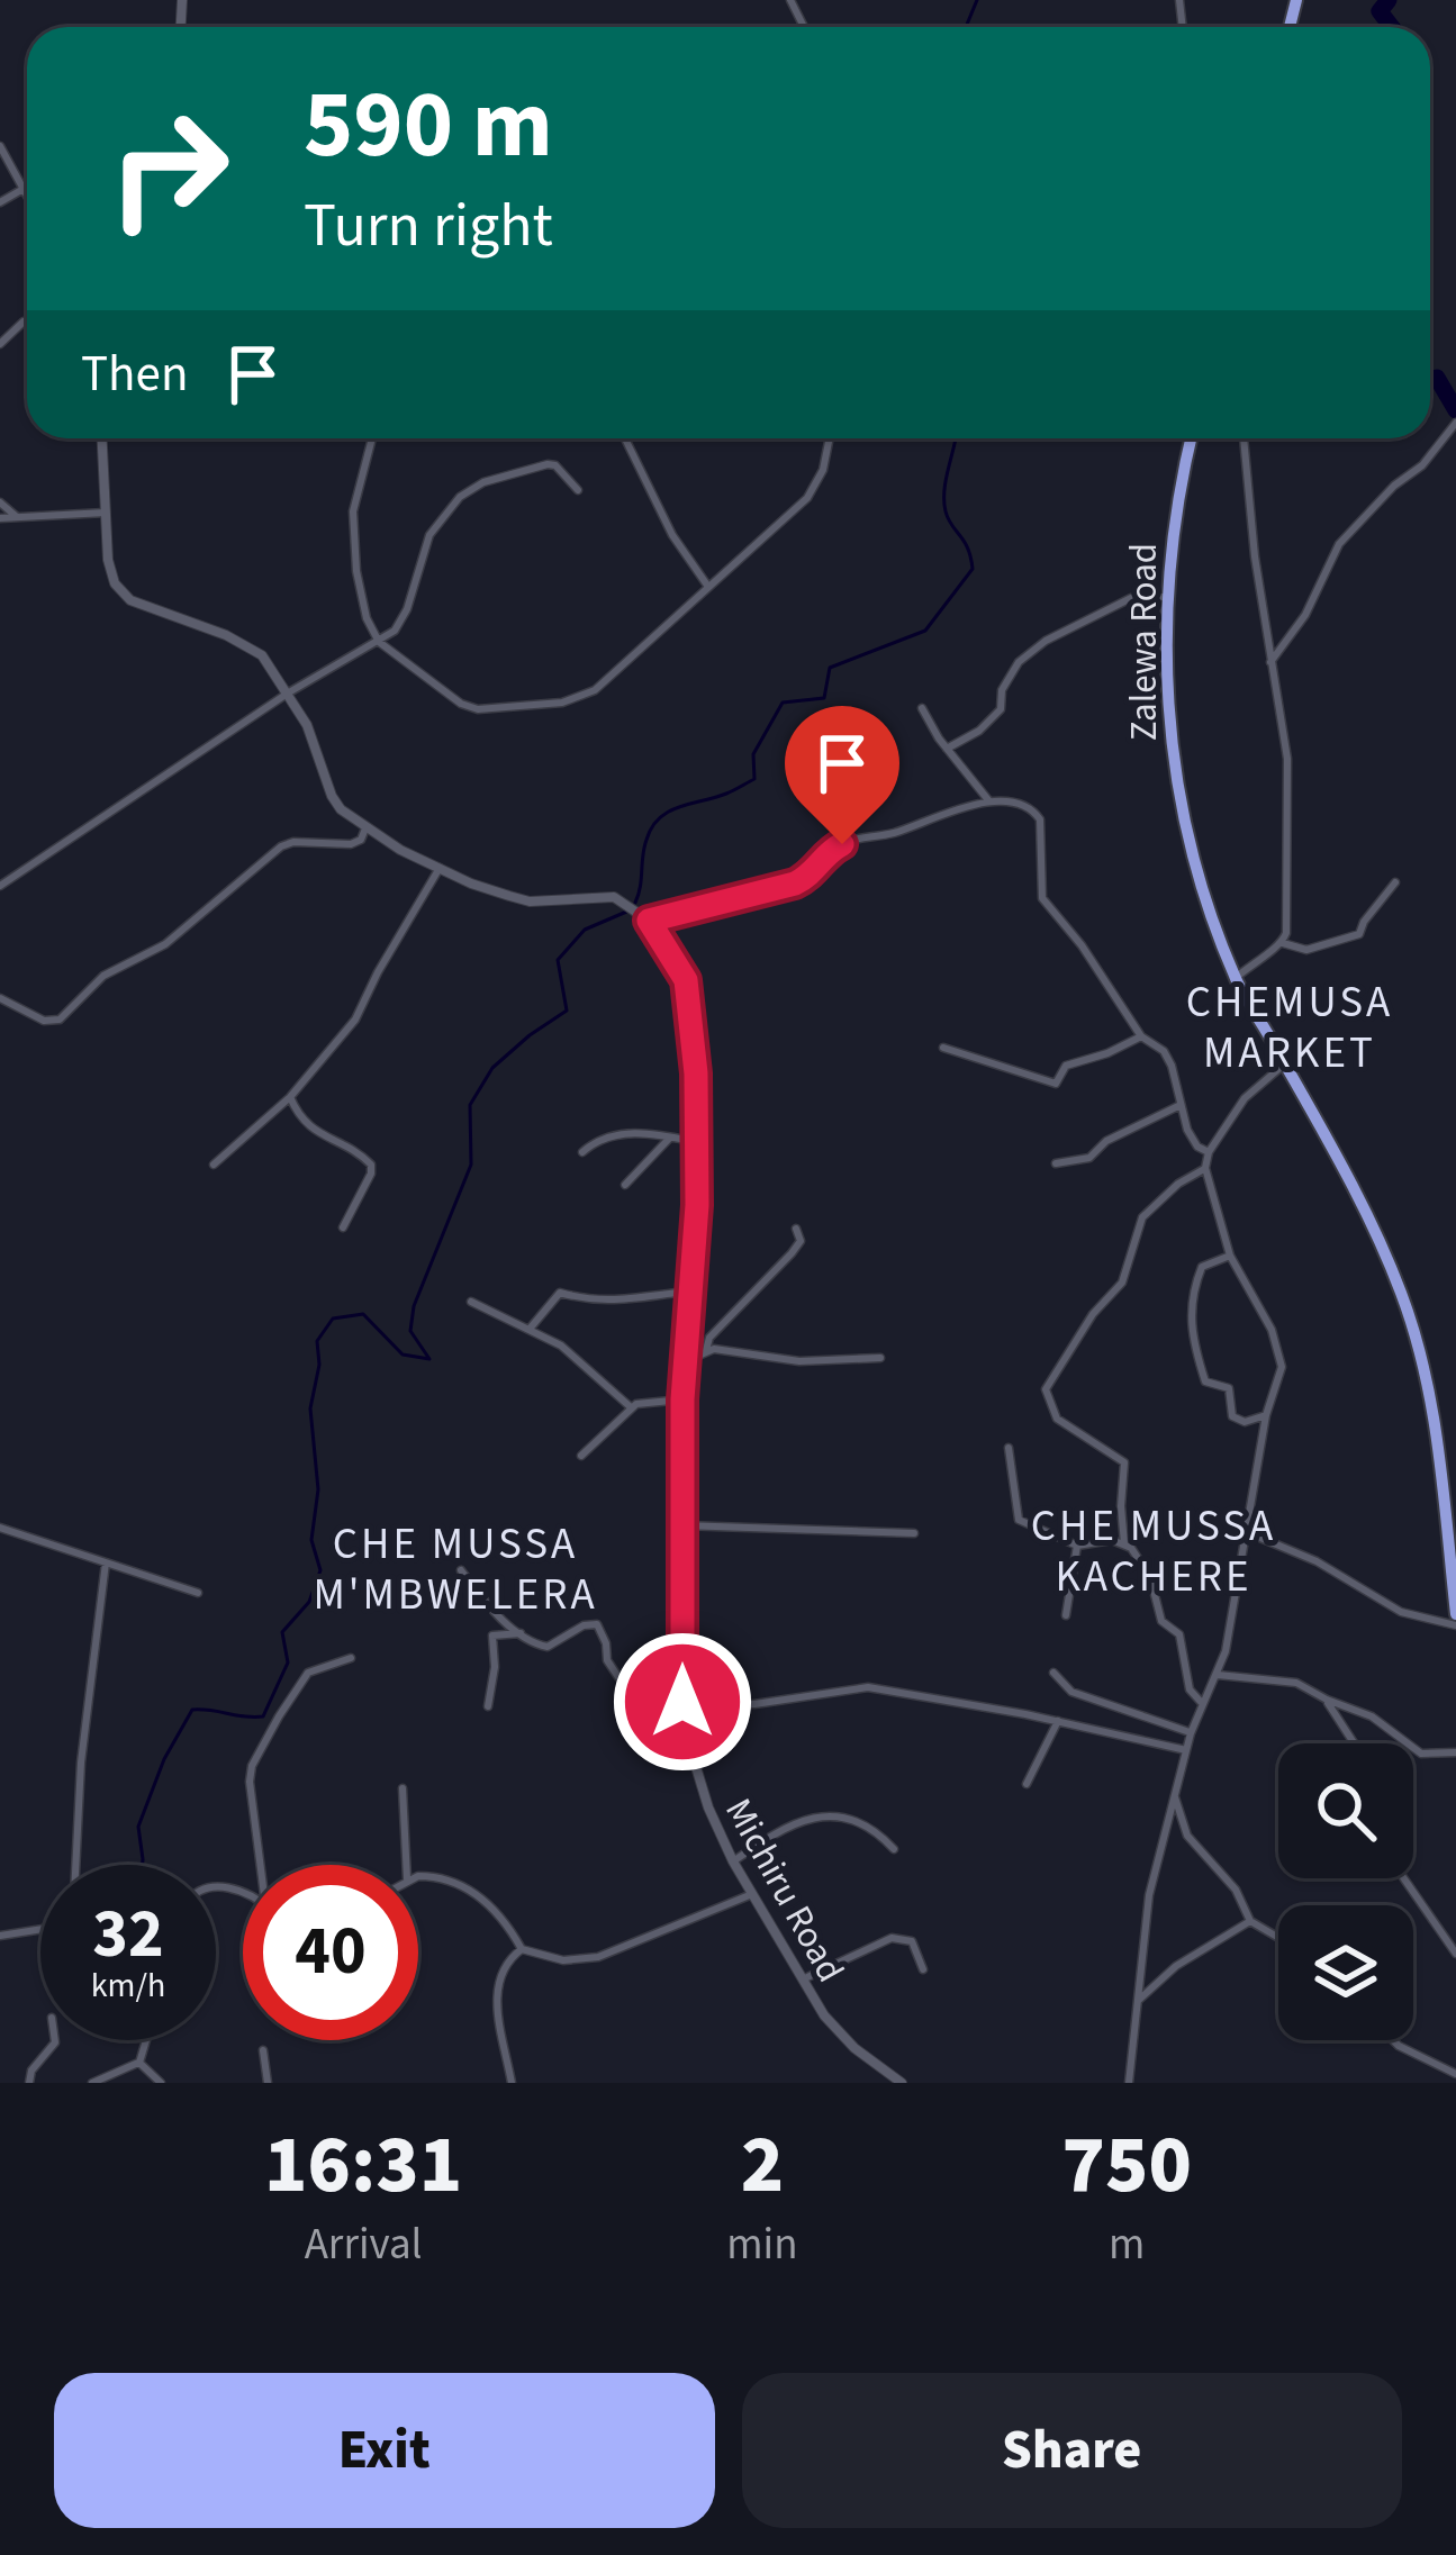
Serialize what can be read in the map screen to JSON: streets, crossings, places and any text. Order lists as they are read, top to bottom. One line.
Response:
{"streets":{"highway":["Zalewa Road"],"street":["Michiru Road"]},"districts":["CHEMUSA MARKET","CHE MUSSA KACHERE","CHE MUSSA M'MBWELERA"],"page":{"turn":["590 m","Turn right"],"then":"Then","speed":"32 km/h","limit":"40","eta":["16:31","Arrival","2","min","750","m"],"buttons":["Exit","Share"]}}
